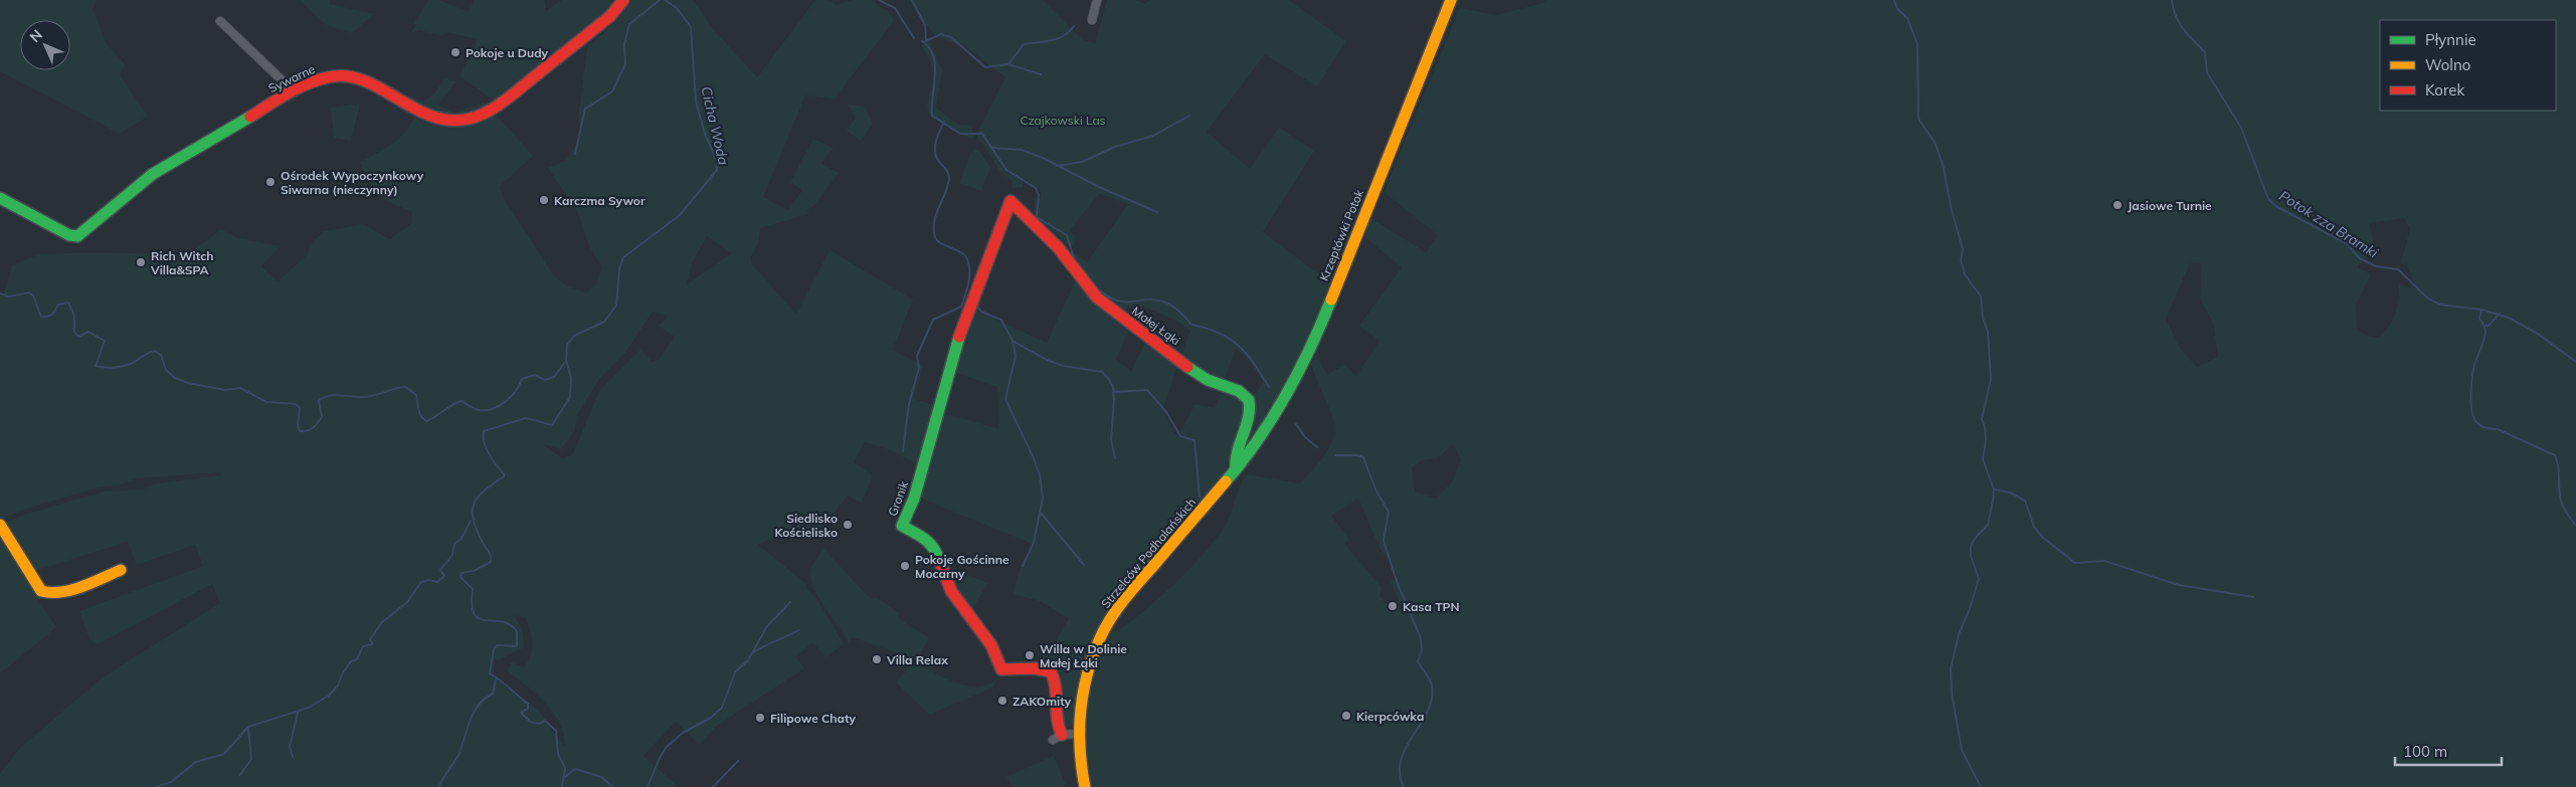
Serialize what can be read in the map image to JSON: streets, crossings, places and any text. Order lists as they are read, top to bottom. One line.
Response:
{"streets":{"street":["Sywarne","Krzeptówki Potok","Małej Łąki","Gronik","Strzelców Podhalańskich"]},"crossings":[["Krzeptówki Potok","Małej Łąki"],["Krzeptówki Potok","Strzelców Podhalańskich"],["Małej Łąki","Gronik"]],"water":["Cicha Woda","Potok zza Bramki"],"parks":["Czajkowski Las"],"places":["Pokoje u Dudy","Ośrodek Wypoczynkowy Siwarna (nieczynny)","Karczma Sywor","Jasiowe Turnie","Rich Witch Villa&SPA","Siedlisko Kościelisko","Pokoje Gościnne Mocarny","Kasa TPN","Willa w Dolinie Małej Łąki","Villa Relax","ZAKOmity","Kierpcówka","Filipowe Chaty"],"legend":["Płynnie","Wolno","Korek"],"scale_bar":"100 m","north":"top left"}
